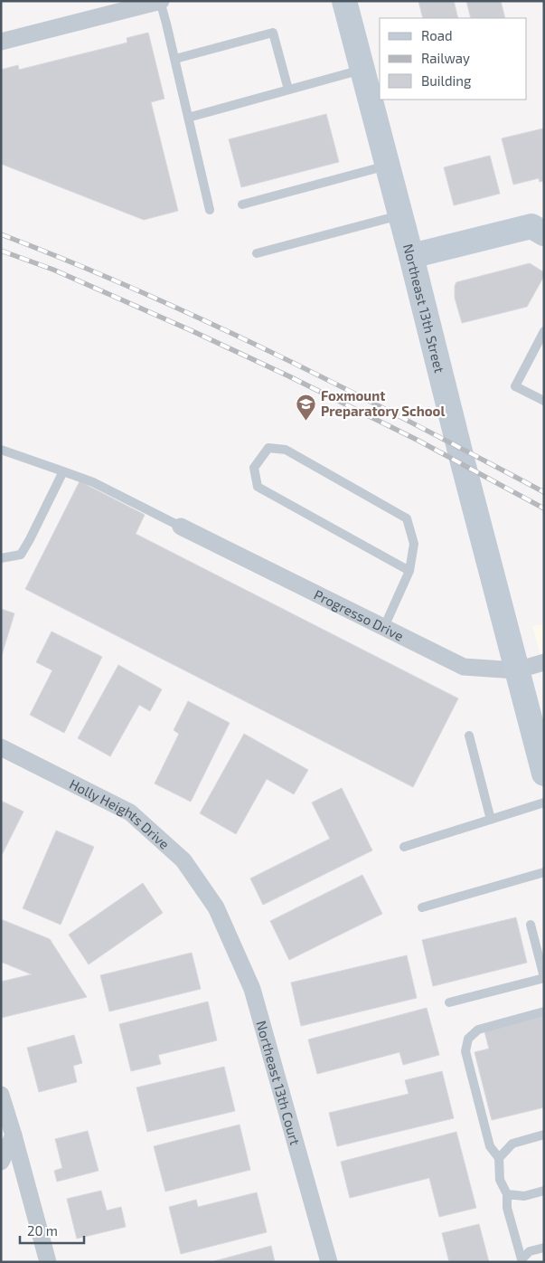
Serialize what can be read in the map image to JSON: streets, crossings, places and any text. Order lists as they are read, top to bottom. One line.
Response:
{"streets":{"street":["Northeast 13th Street","Progresso Drive","Holly Heights Drive","Northeast 13th Court"]},"crossings":[["Northeast 13th Street","Progresso Drive"],["Holly Heights Drive","Northeast 13th Court"]],"places":{"school or university":["Foxmount Preparatory School"]},"legend":["Road","Railway","Building"],"scale_bar":"20 m"}
